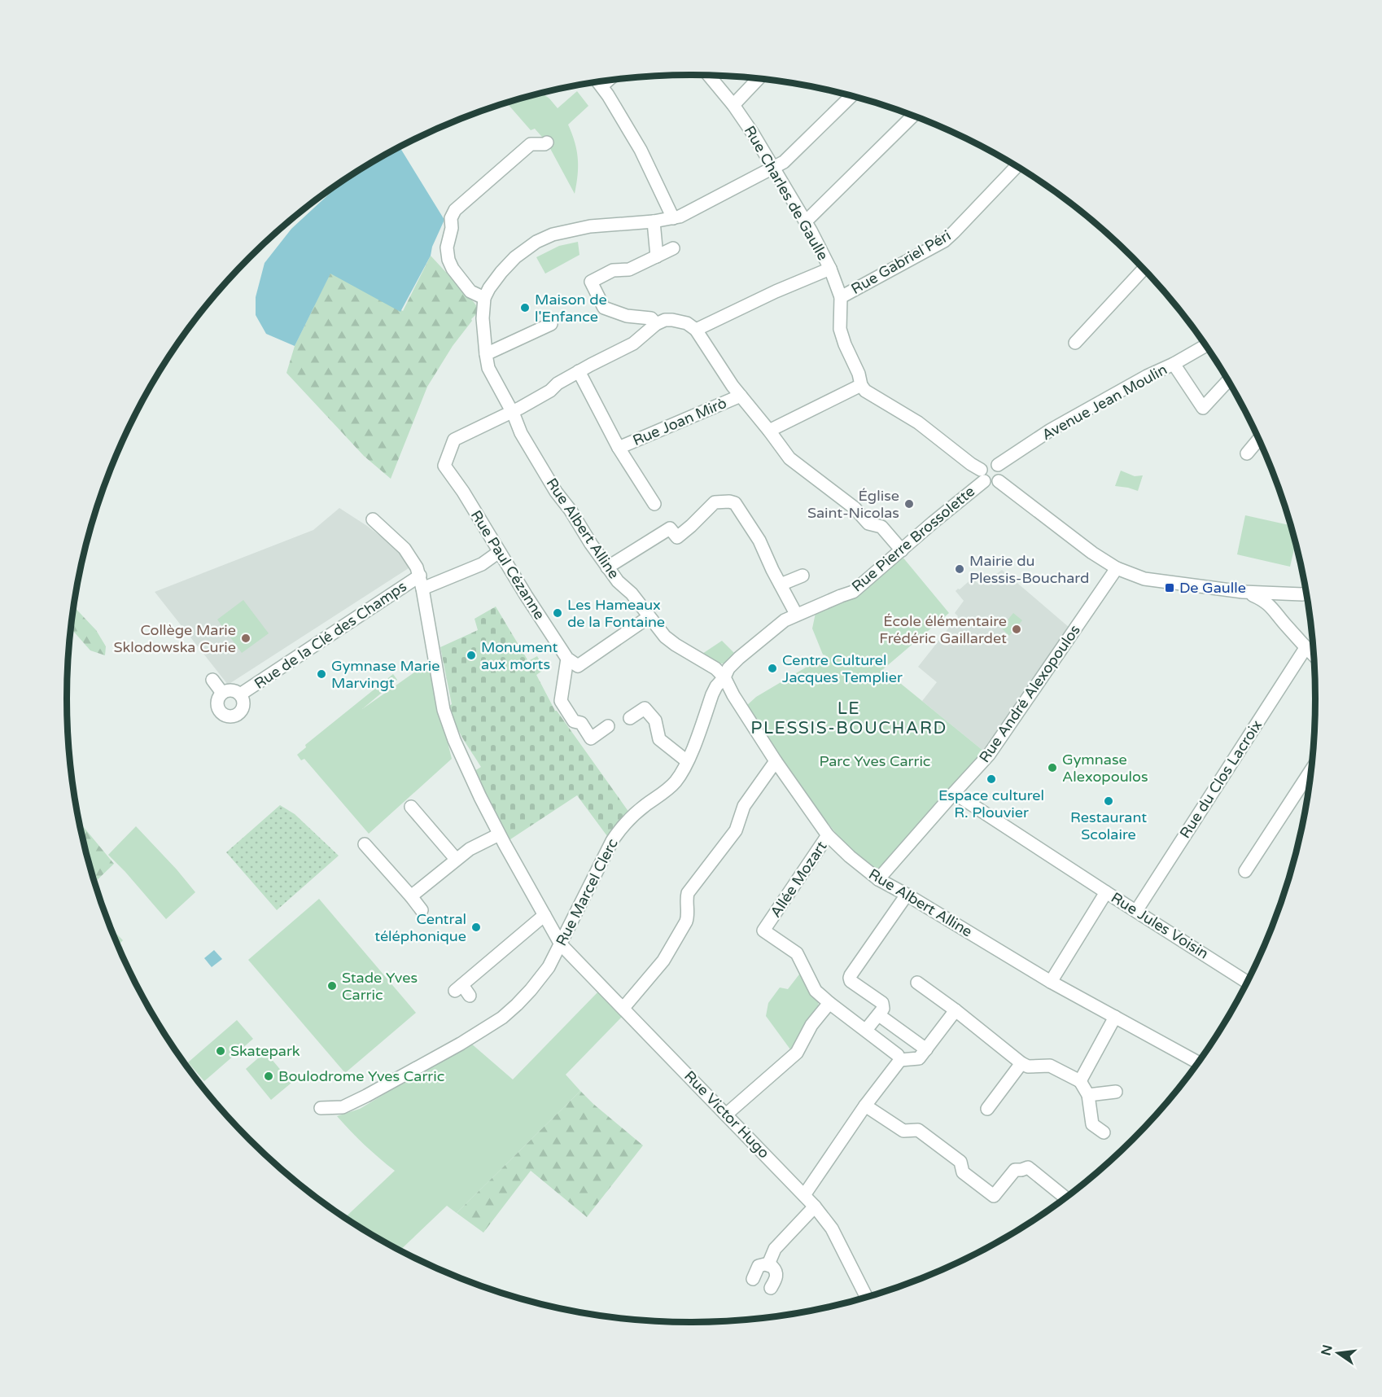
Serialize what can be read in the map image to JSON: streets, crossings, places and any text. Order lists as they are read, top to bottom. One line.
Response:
{"streets":{"street":["Rue Charles de Gaulle","Rue Gabriel Péri","Avenue Jean Moulin","Rue Joan Mirò","Rue Albert Alline","Rue Pierre Brossolette","Rue Paul Cézanne","Rue de la Clé des Champs","Rue André Alexopoulos","Rue du Clos Lacroix","Allée Mozart","Rue Marcel Clerc","Rue Jules Voisin","Rue Victor Hugo"]},"crossings":[["Rue Charles de Gaulle","Rue Gabriel Péri"],["Avenue Jean Moulin","Rue Pierre Brossolette"],["Rue Albert Alline","Rue Pierre Brossolette"],["Rue Albert Alline","Rue Paul Cézanne"],["Rue Albert Alline","Rue André Alexopoulos"],["Rue Albert Alline","Allée Mozart"],["Rue Albert Alline","Rue Marcel Clerc"],["Rue Albert Alline","Rue Jules Voisin"],["Rue Pierre Brossolette","Rue Marcel Clerc"],["Rue de la Clé des Champs","Rue Victor Hugo"],["Rue du Clos Lacroix","Rue Jules Voisin"],["Rue Marcel Clerc","Rue Victor Hugo"]],"districts":["LE PLESSIS-BOUCHARD"],"parks":["Parc Yves Carric"],"places":{"other":["Maison de l'Enfance","Église Saint-Nicolas","Mairie du Plessis-Bouchard","Les Hameaux de la Fontaine","École élémentaire Frédéric Gaillardet","Collège Marie Sklodowska Curie","Monument aux morts","Centre Culturel Jacques Templier","Gymnase Marie Marvingt","Gymnase Alexopoulos","Espace culturel R. Plouvier","Restaurant Scolaire","Central téléphonique","Stade Yves Carric","Skatepark","Boulodrome Yves Carric"],"transit":["De Gaulle"]},"north":"left"}
